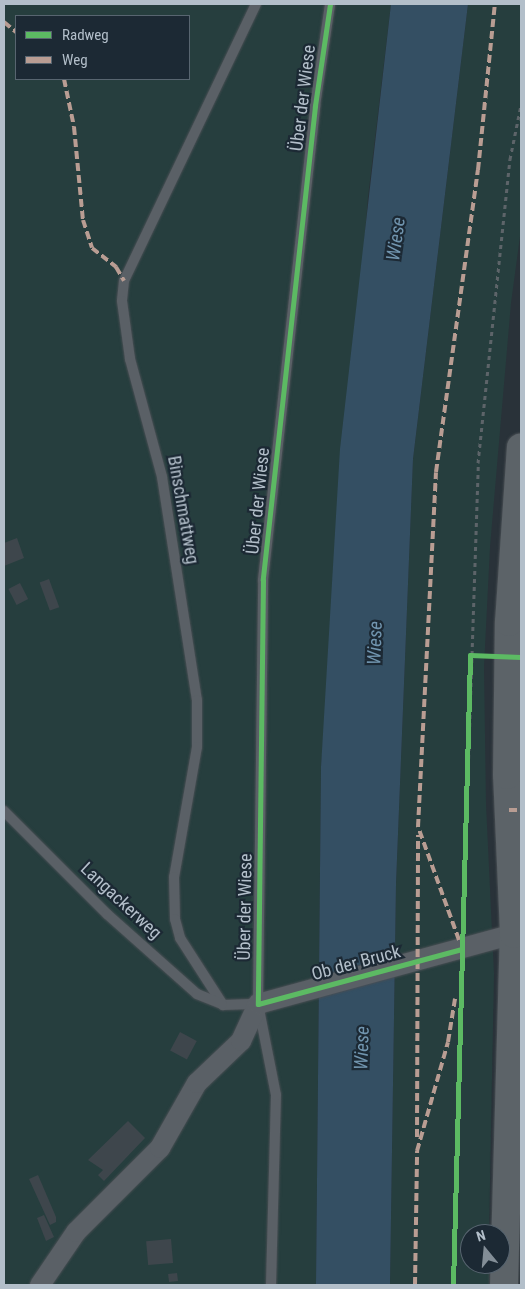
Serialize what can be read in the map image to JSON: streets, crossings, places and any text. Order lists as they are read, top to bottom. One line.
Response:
{"streets":{"street":["Ob der Bruck"],"lane":["Über der Wiese","Binschmattweg","Langackerweg"]},"crossings":[["Über der Wiese","Ob der Bruck"],["Binschmattweg","Langackerweg"]],"water":["Wiese"],"legend":["Radweg","Weg"],"north":"top"}
